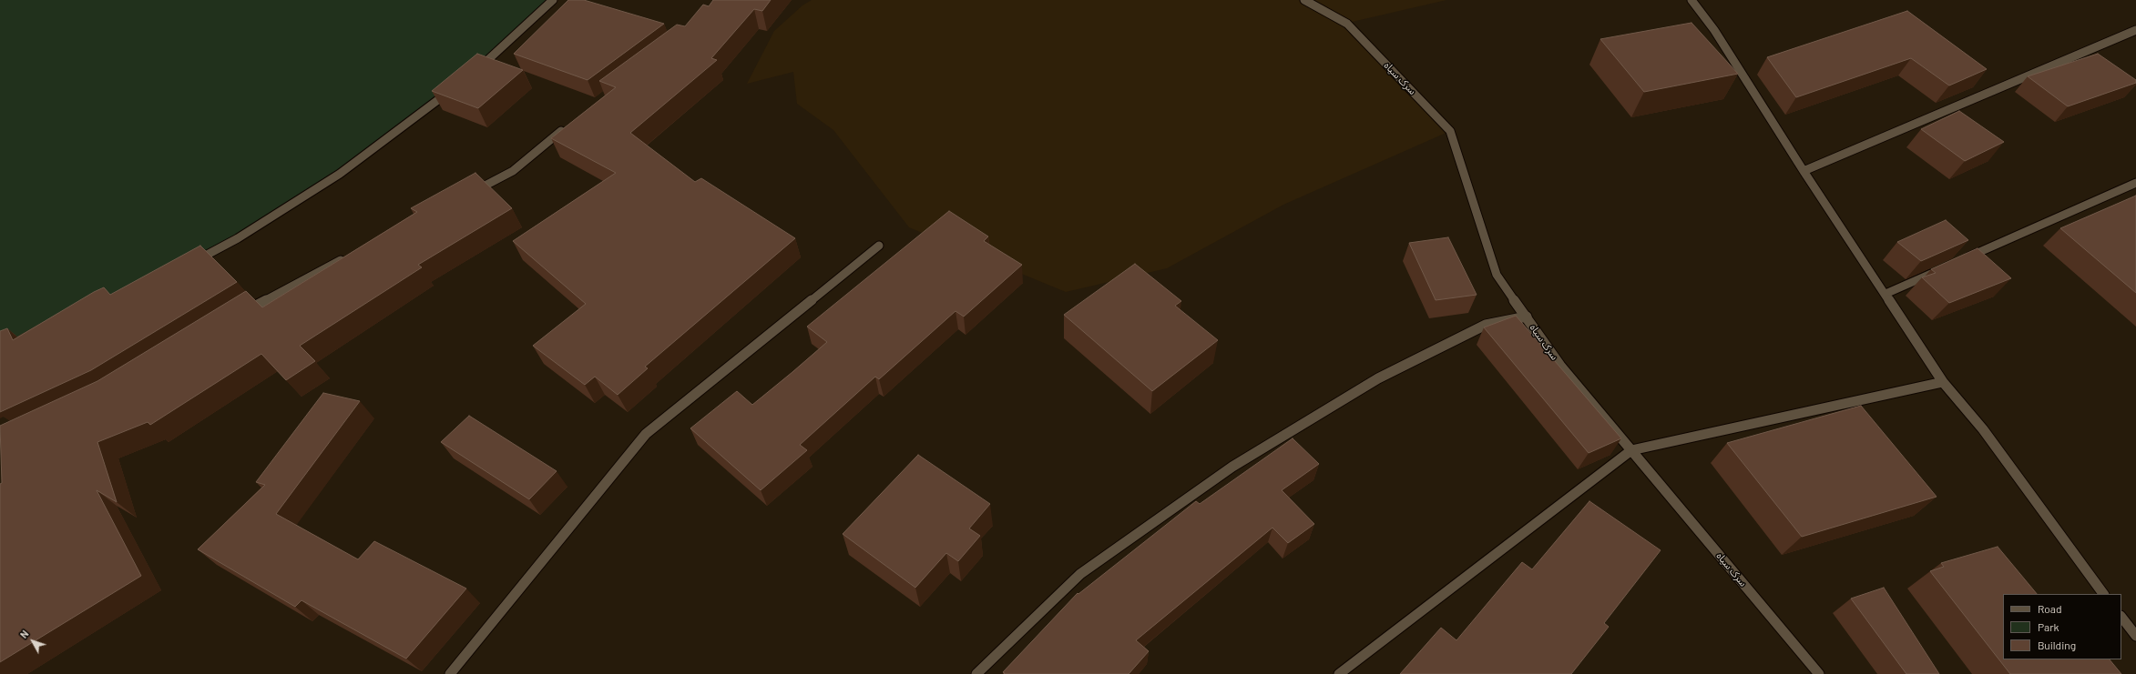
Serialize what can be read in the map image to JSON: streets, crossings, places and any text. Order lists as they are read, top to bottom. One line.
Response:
{"streets":{"street":["سرک سیاه"]},"legend":["Road","Park","Building"],"north":"top left"}
